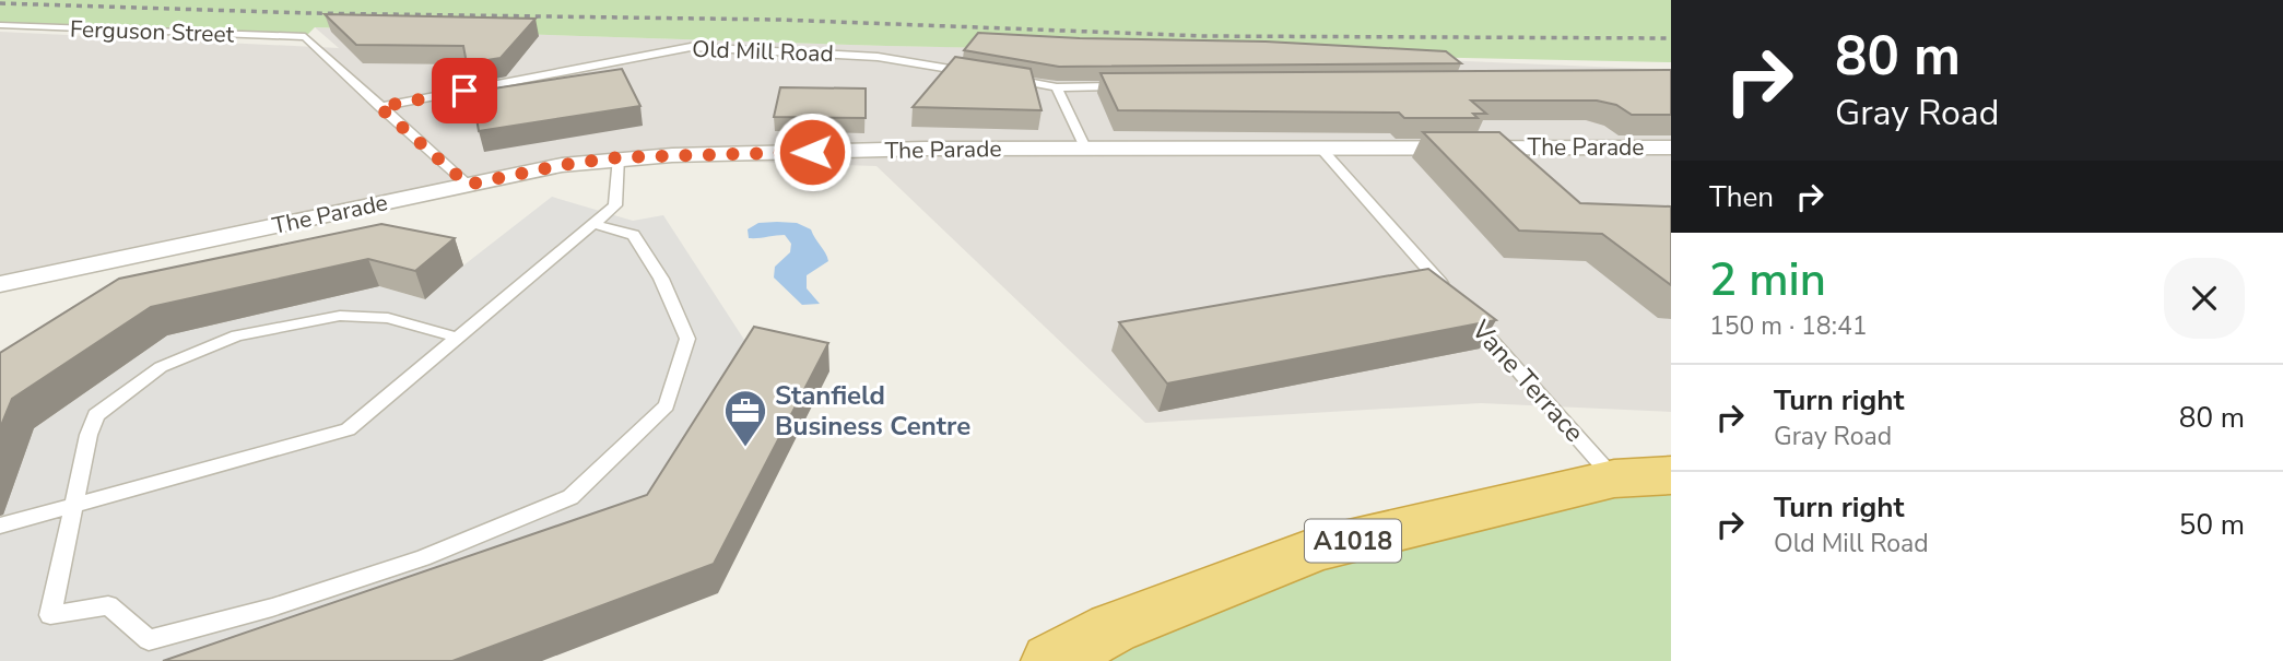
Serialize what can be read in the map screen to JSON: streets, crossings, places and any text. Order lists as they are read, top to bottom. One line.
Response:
{"streets":{"highway":["A1018"],"street":["The Parade"],"lane":["Ferguson Street","Old Mill Road","Vane Terrace"]},"crossings":[["Ferguson Street","Old Mill Road"],["Vane Terrace","A1018"]],"places":{"office":["Stanfield Business Centre"]},"page":{"turn":["80 m","Gray Road"],"then":"Then","heading":["2 min","150 m · 18:41"],"list":[{"name":"Turn right","note":"Gray Road","value":"80 m"},{"name":"Turn right","note":"Old Mill Road","value":"50 m"}]}}
